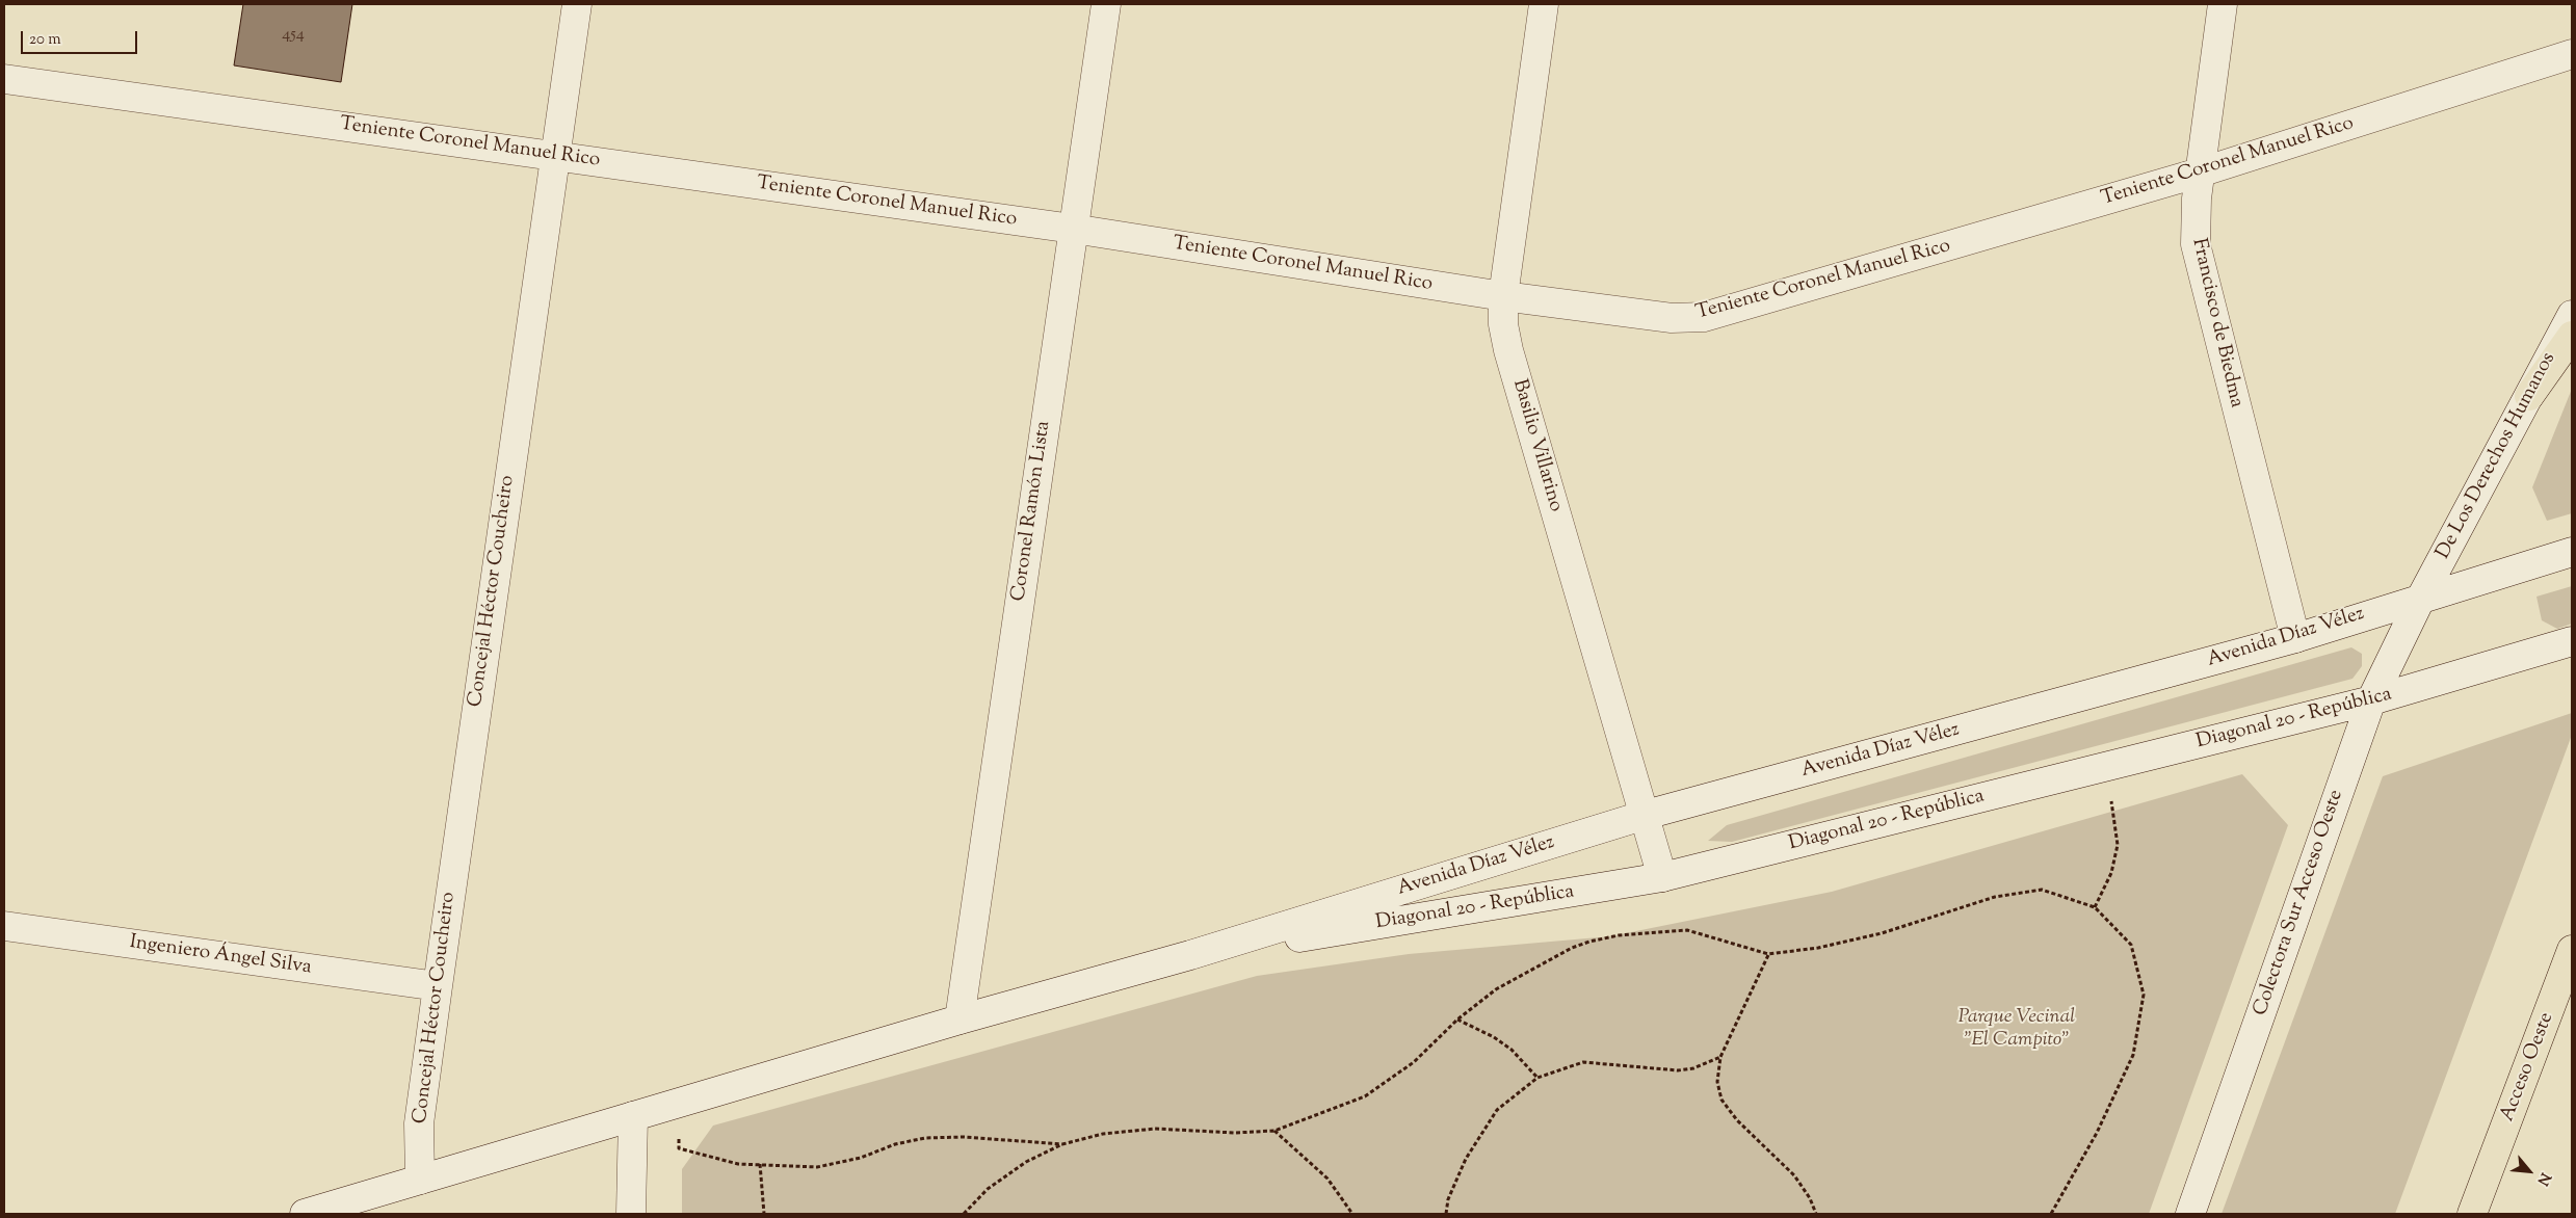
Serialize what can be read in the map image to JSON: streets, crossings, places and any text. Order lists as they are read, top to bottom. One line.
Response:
{"streets":{"highway":["Acceso Oeste"],"street":["Teniente Coronel Manuel Rico","Francisco de Biedma","Basilio Villarino","De Los Derechos Humanos","Coronel Ramón Lista","Concejal Héctor Coucheiro","Avenida Díaz Vélez","Diagonal 20 - República","Colectora Sur Acceso Oeste","Ingeniero Ángel Silva"]},"crossings":[["Teniente Coronel Manuel Rico","Francisco de Biedma"],["Teniente Coronel Manuel Rico","Basilio Villarino"],["Teniente Coronel Manuel Rico","Coronel Ramón Lista"],["Teniente Coronel Manuel Rico","Concejal Héctor Coucheiro"],["Francisco de Biedma","Avenida Díaz Vélez"],["Basilio Villarino","Avenida Díaz Vélez"],["Basilio Villarino","Diagonal 20 - República"],["De Los Derechos Humanos","Avenida Díaz Vélez"],["De Los Derechos Humanos","Colectora Sur Acceso Oeste"],["Concejal Héctor Coucheiro","Ingeniero Ángel Silva"],["Avenida Díaz Vélez","Diagonal 20 - República"],["Avenida Díaz Vélez","Colectora Sur Acceso Oeste"],["Diagonal 20 - República","Colectora Sur Acceso Oeste"]],"parks":["Parque Vecinal \"El Campito\""],"house_numbers":["454"],"scale_bar":"20 m","north":"bottom right"}
